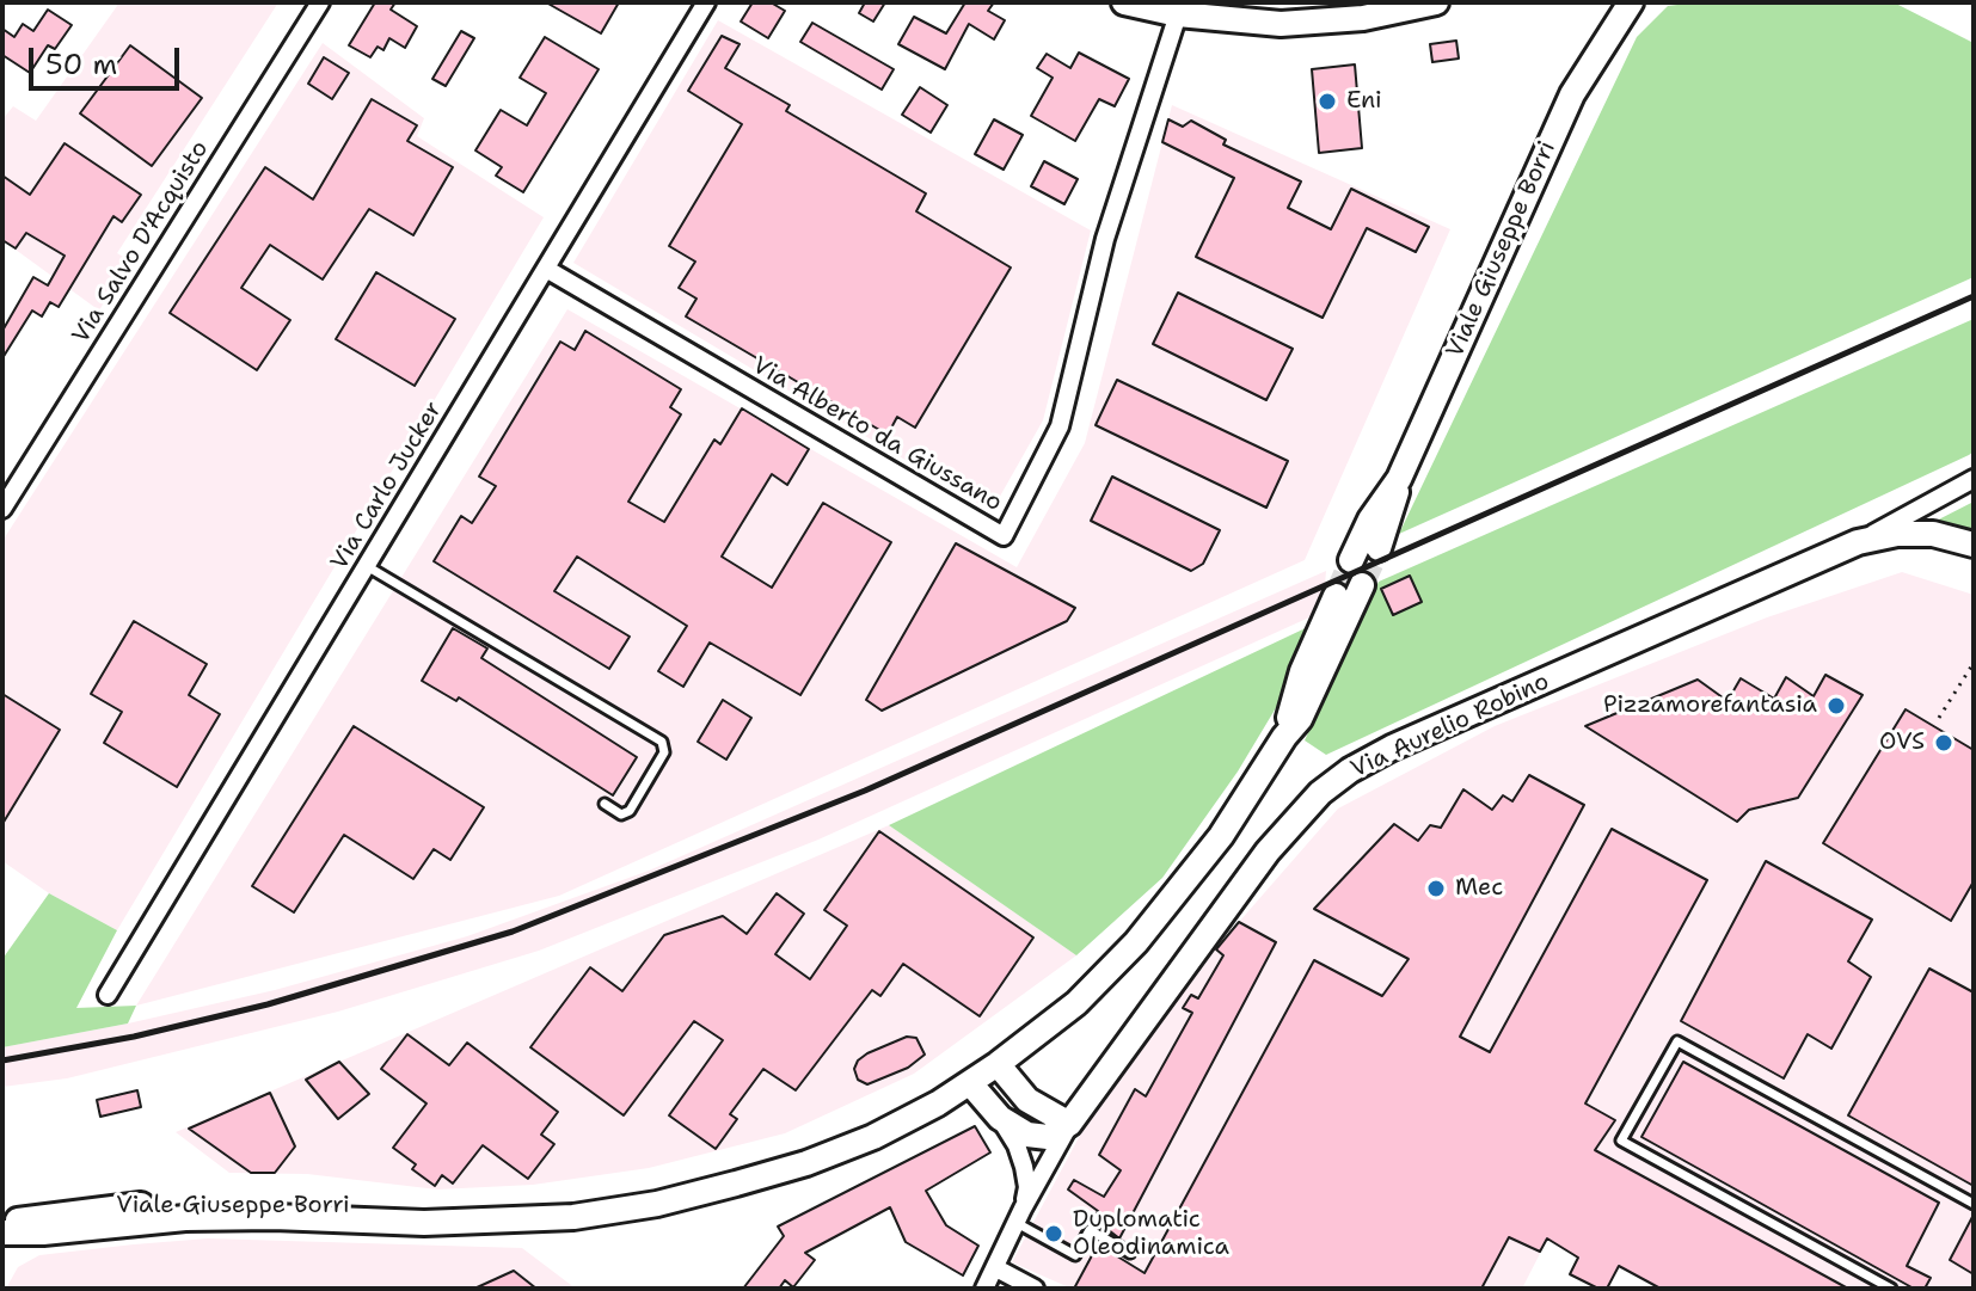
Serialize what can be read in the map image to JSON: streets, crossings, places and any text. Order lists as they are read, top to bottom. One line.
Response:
{"streets":{"main road":["Viale Giuseppe Borri","Via Aurelio Robino"],"street":["Via Salvo D'Acquisto","Via Alberto da Giussano","Via Carlo Jucker"]},"crossings":[["Via Alberto da Giussano","Via Carlo Jucker"]],"places":["Eni","Pizzamorefantasia","OVS","Mec","Duplomatic Oleodinamica"],"scale_bar":"50 m"}
